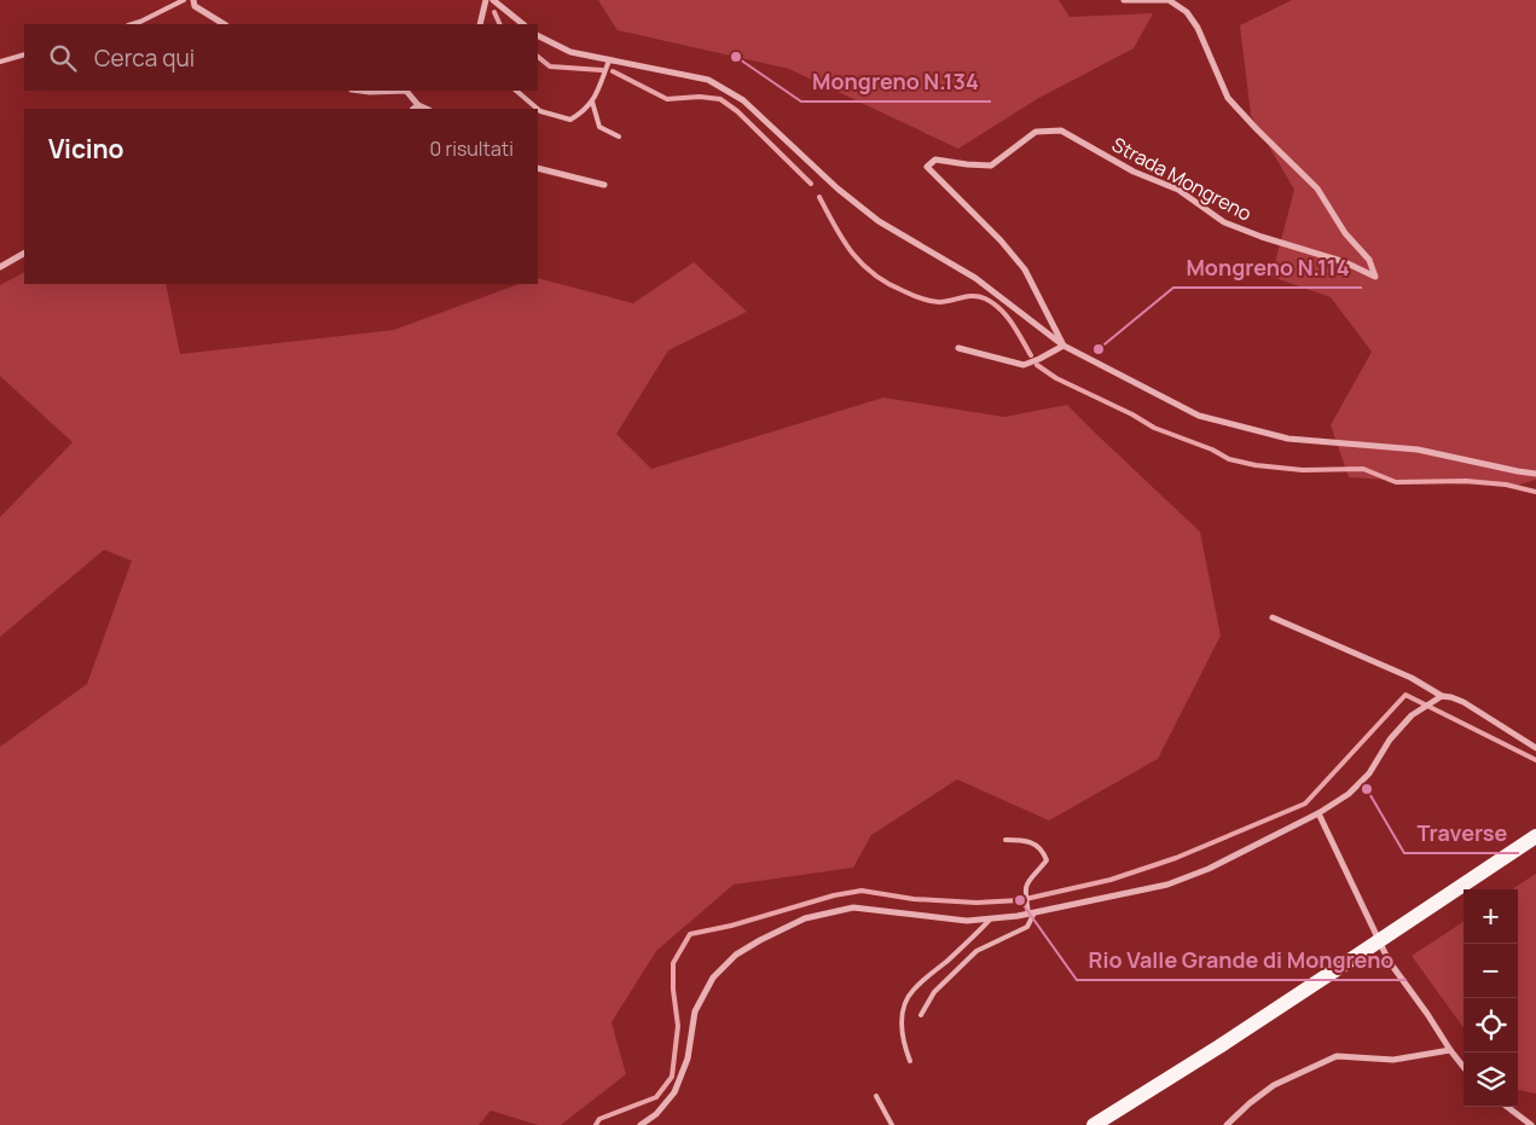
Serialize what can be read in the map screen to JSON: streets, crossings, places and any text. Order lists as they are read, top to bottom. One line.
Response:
{"streets":{"street":["Strada Mongreno"]},"places":["Mongreno N.134","Mongreno N.114","Traverse","Rio Valle Grande di Mongreno"],"page":{"search":"Cerca qui","heading":["Vicino","0 risultati"],"map_buttons":["+","−"]}}
